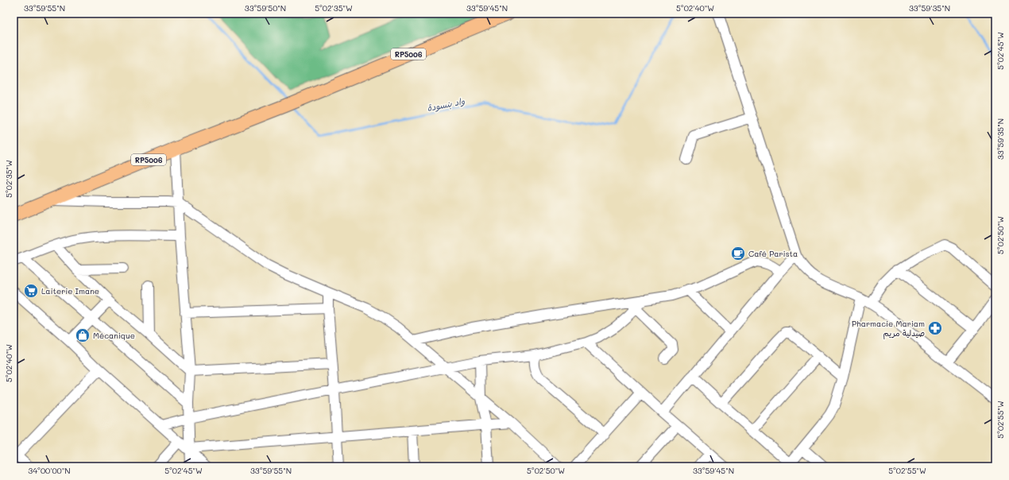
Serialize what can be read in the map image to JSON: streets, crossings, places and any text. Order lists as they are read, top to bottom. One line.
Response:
{"streets":{"main road":["RP5006"]},"water":["واد بنسودة"],"places":{"cafe":["Café Parista"],"supermarket":["Laiterie Imane"],"pharmacy":["Pharmacie Mariam صيدلية مريم"],"shop":["Mécanique"]},"coordinates":["33°59'55\"N","33°59'50\"N","5°02'35\"W","33°59'45\"N","5°02'40\"W","33°59'35\"N","5°02'45\"W","5°02'50\"W","5°02'55\"W","34°00'00\"N"]}
